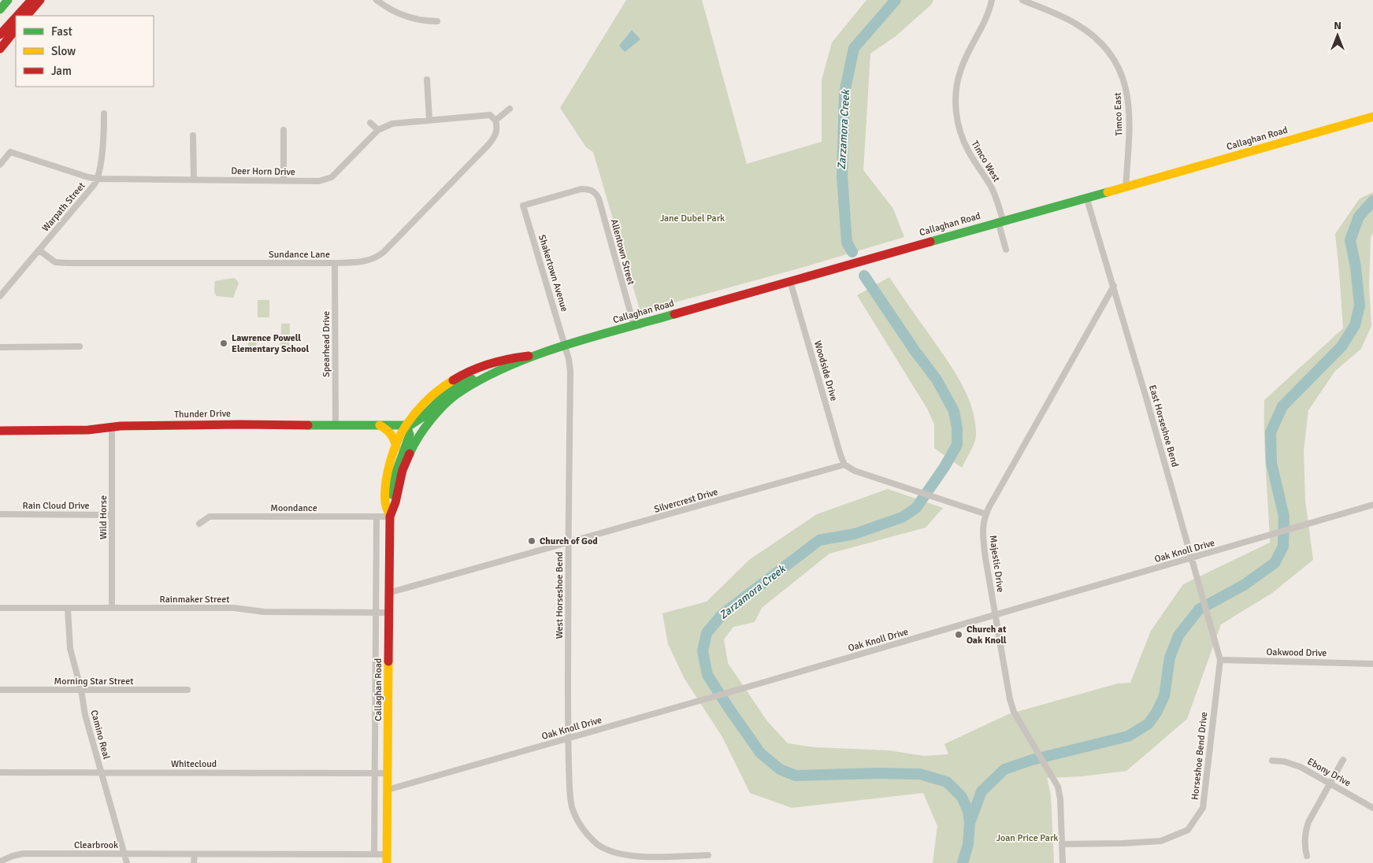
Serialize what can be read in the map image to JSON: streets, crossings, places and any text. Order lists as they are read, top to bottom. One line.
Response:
{"streets":{"main road":["Callaghan Road","Thunder Drive"],"street":["Timco East","Timco West","Deer Horn Drive","Warpath Street","Allentown Street","Sundance Lane","Shakertown Avenue","Spearhead Drive","Woodside Drive","East Horseshoe Bend","Silvercrest Drive","Rain Cloud Drive","Moondance","Wild Horse","Oak Knoll Drive","Majestic Drive","West Horseshoe Bend","Rainmaker Street","Oakwood Drive","Morning Star Street","Camino Real","Horseshoe Bend Drive","Whitecloud","Ebony Drive","Clearbrook"]},"crossings":[["Timco East","Callaghan Road"],["Callaghan Road","Timco West"],["Callaghan Road","Allentown Street"],["Callaghan Road","Shakertown Avenue"],["Callaghan Road","Woodside Drive"],["Callaghan Road","Thunder Drive"],["Callaghan Road","East Horseshoe Bend"],["Callaghan Road","Silvercrest Drive"],["Callaghan Road","Moondance"],["Callaghan Road","Oak Knoll Drive"],["Callaghan Road","West Horseshoe Bend"],["Callaghan Road","Rainmaker Street"],["Callaghan Road","Whitecloud"],["Callaghan Road","Clearbrook"],["Deer Horn Drive","Warpath Street"],["Deer Horn Drive","Sundance Lane"],["Warpath Street","Sundance Lane"],["Allentown Street","Shakertown Avenue"],["Sundance Lane","Spearhead Drive"],["Shakertown Avenue","West Horseshoe Bend"],["Spearhead Drive","Thunder Drive"],["Woodside Drive","Silvercrest Drive"],["Thunder Drive","Wild Horse"],["East Horseshoe Bend","Oak Knoll Drive"],["East Horseshoe Bend","Majestic Drive"],["East Horseshoe Bend","Oakwood Drive"],["East Horseshoe Bend","Horseshoe Bend Drive"],["Silvercrest Drive","West Horseshoe Bend"],["Rain Cloud Drive","Wild Horse"],["Wild Horse","Rainmaker Street"],["Oak Knoll Drive","Majestic Drive"],["Oak Knoll Drive","West Horseshoe Bend"],["Majestic Drive","Horseshoe Bend Drive"],["Rainmaker Street","Camino Real"],["Oakwood Drive","Horseshoe Bend Drive"],["Morning Star Street","Camino Real"],["Camino Real","Whitecloud"],["Camino Real","Clearbrook"]],"water":["Zarzamora Creek"],"parks":["Jane Dubel Park","Joan Price Park"],"places":["Lawrence Powell Elementary School","Church of God","Church at Oak Knoll"],"legend":["Fast","Slow","Jam"],"north":"top"}
